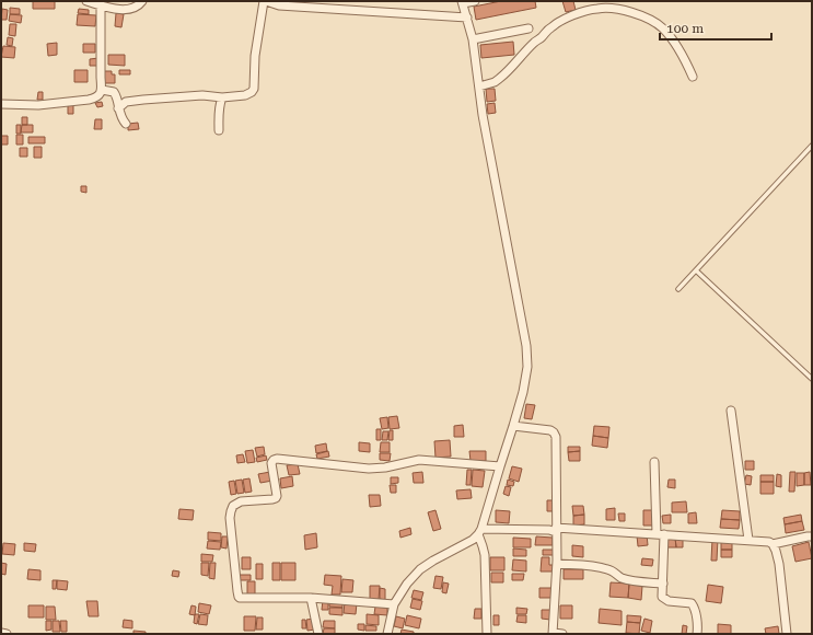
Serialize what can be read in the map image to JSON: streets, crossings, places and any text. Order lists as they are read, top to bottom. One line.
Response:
{"scale_bar":"100 m"}
